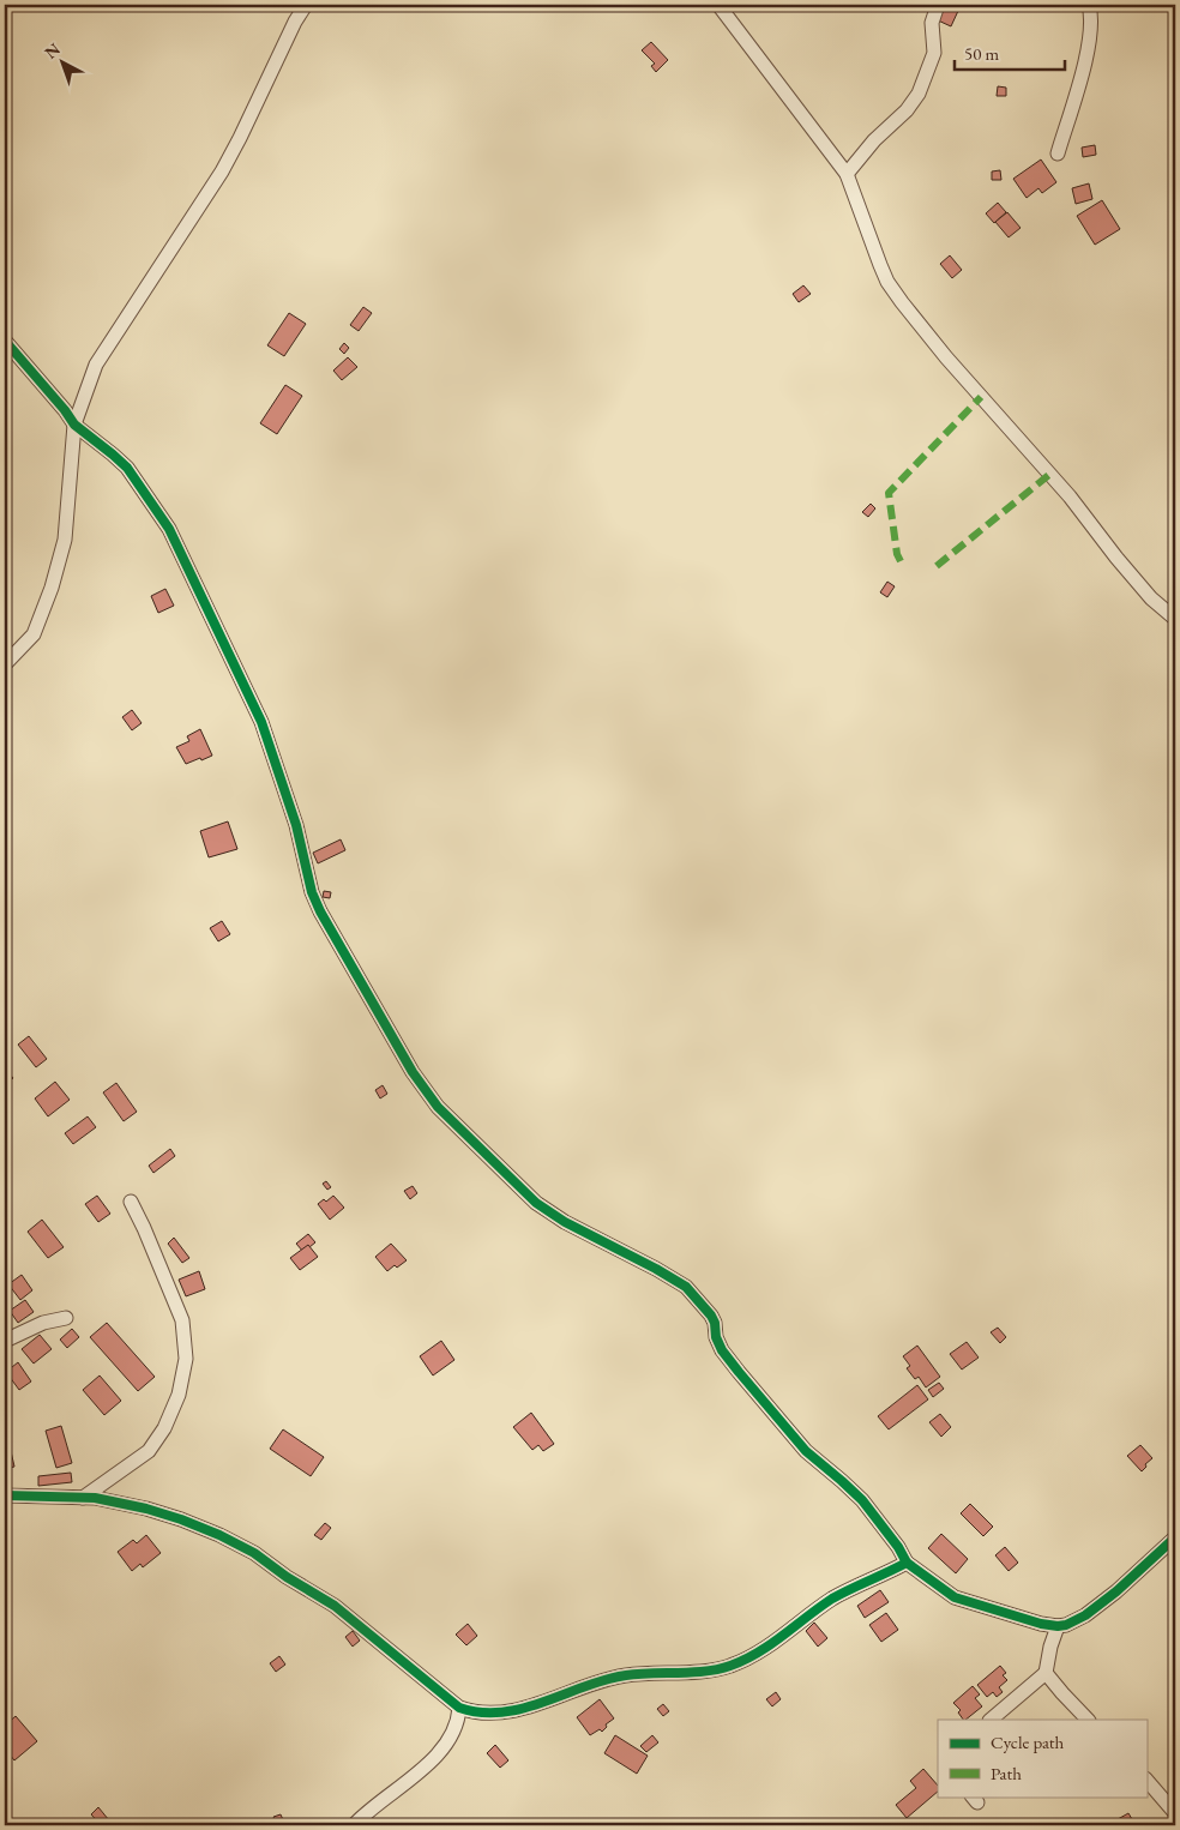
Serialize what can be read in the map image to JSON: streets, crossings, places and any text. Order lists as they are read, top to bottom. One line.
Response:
{"legend":["Cycle path","Path"],"scale_bar":"50 m","north":"top left"}
